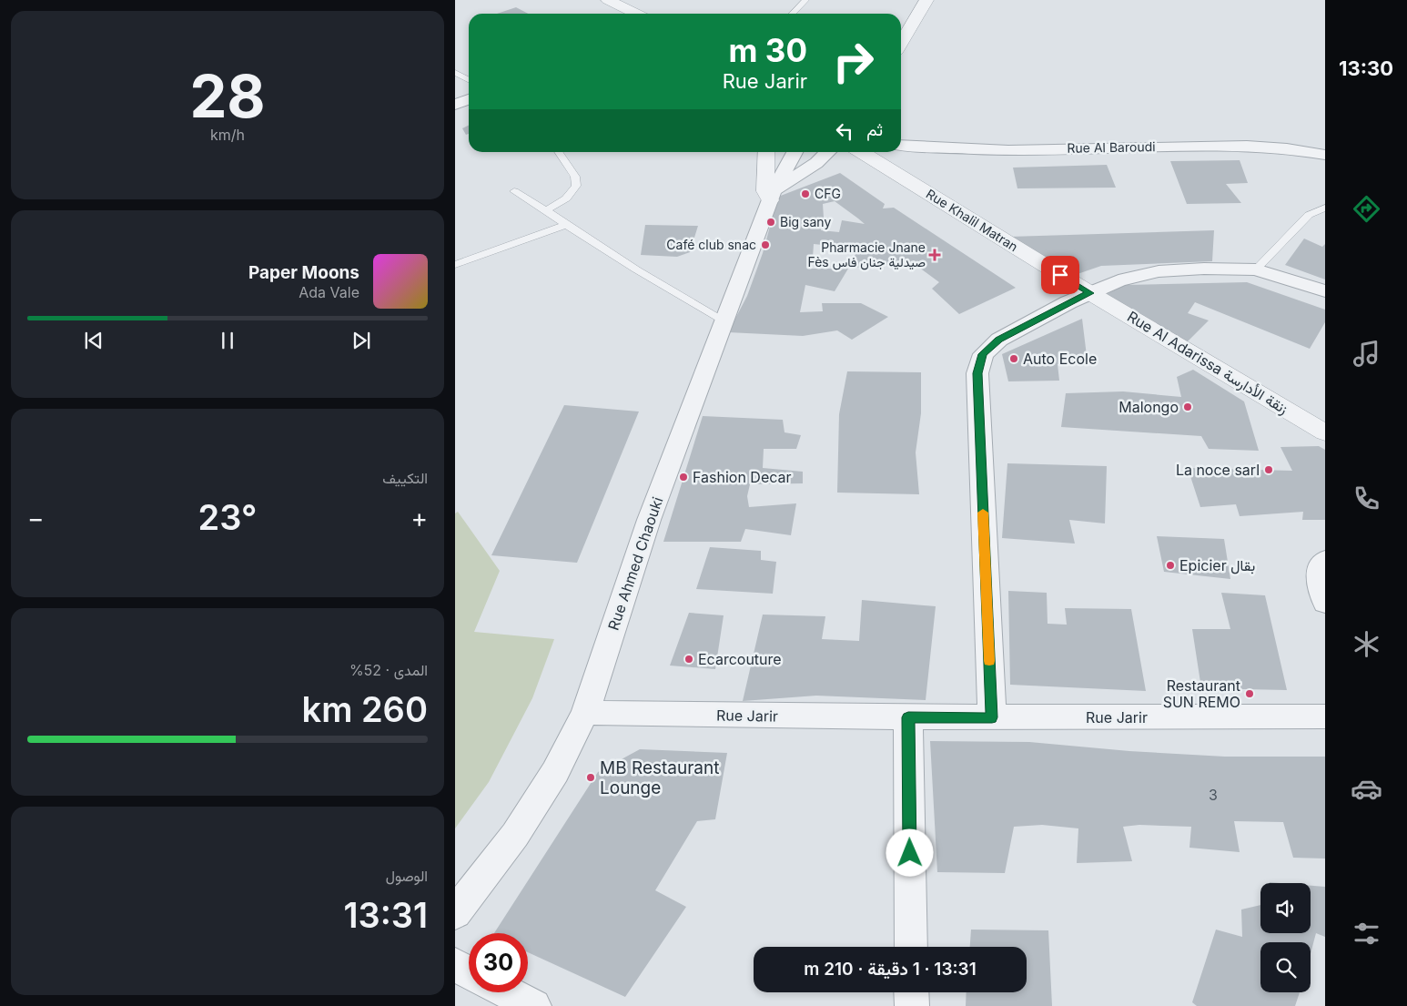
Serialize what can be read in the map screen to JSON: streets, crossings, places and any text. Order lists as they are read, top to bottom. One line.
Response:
{"streets":{"street":["Rue Al Baroudi","Rue Khalil Matran","Rue Al Adarissa زنقة الأدارسة","Rue Ahmed Chaouki","Rue Jarir"]},"crossings":[["Rue Khalil Matran","Rue Al Adarissa زنقة الأدارسة"],["Rue Ahmed Chaouki","Rue Jarir"]],"places":{"other":["CFG","Big sany","Café club snac","Auto Ecole","Malongo","La noce sarl","Fashion Decar","Epicier بقال","Ecarcouture","Restaurant SUN REMO","MB Restaurant Lounge"],"health":["Pharmacie Jnane Fès صيدلية جنان فاس"]},"house_numbers":["3"],"page":{"tabs":"13:30","tile":[["28","km/h"],"التكييف",["المدى · 52%","260 km"],["الوصول","13:31"]],"turn":["30 m","Rue Jarir"],"then":"ثم","song":["Paper Moons","Ada Vale"],"heat":["−","23°","+"],"limit":"30","trip":"13:31 · 1 دقيقة · 210 m"}}
